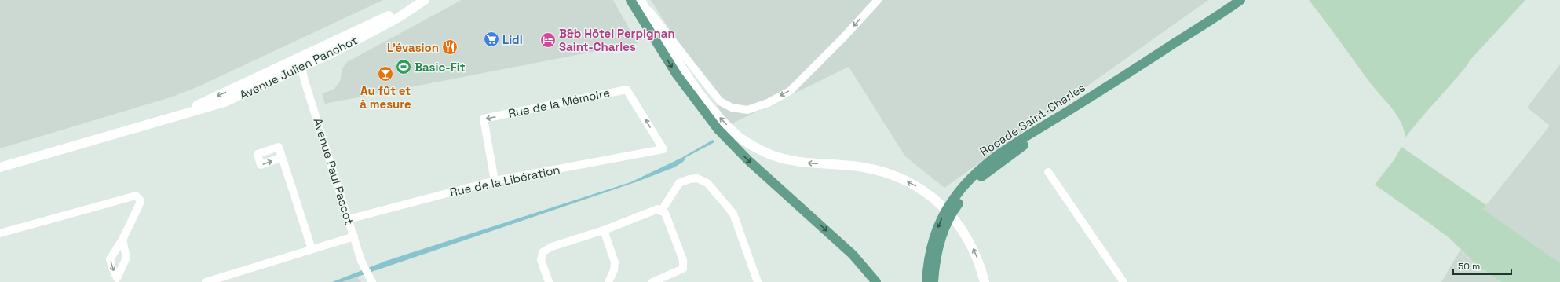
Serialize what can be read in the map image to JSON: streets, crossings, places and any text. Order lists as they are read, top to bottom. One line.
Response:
{"streets":{"main road":["Avenue Julien Panchot","Rocade Saint-Charles"],"street":["Rue de la Mémoire","Avenue Paul Pascot","Rue de la Libération"]},"crossings":[["Avenue Julien Panchot","Avenue Paul Pascot"],["Rue de la Mémoire","Rue de la Libération"],["Avenue Paul Pascot","Rue de la Libération"]],"places":{"supermarket":["Lidl"],"hotel":["B&b Hôtel Perpignan Saint-Charles"],"restaurant":["L'évasion"],"sports":["Basic-Fit"],"bar":["Au fût et à mesure"]},"scale_bar":"50 m"}
